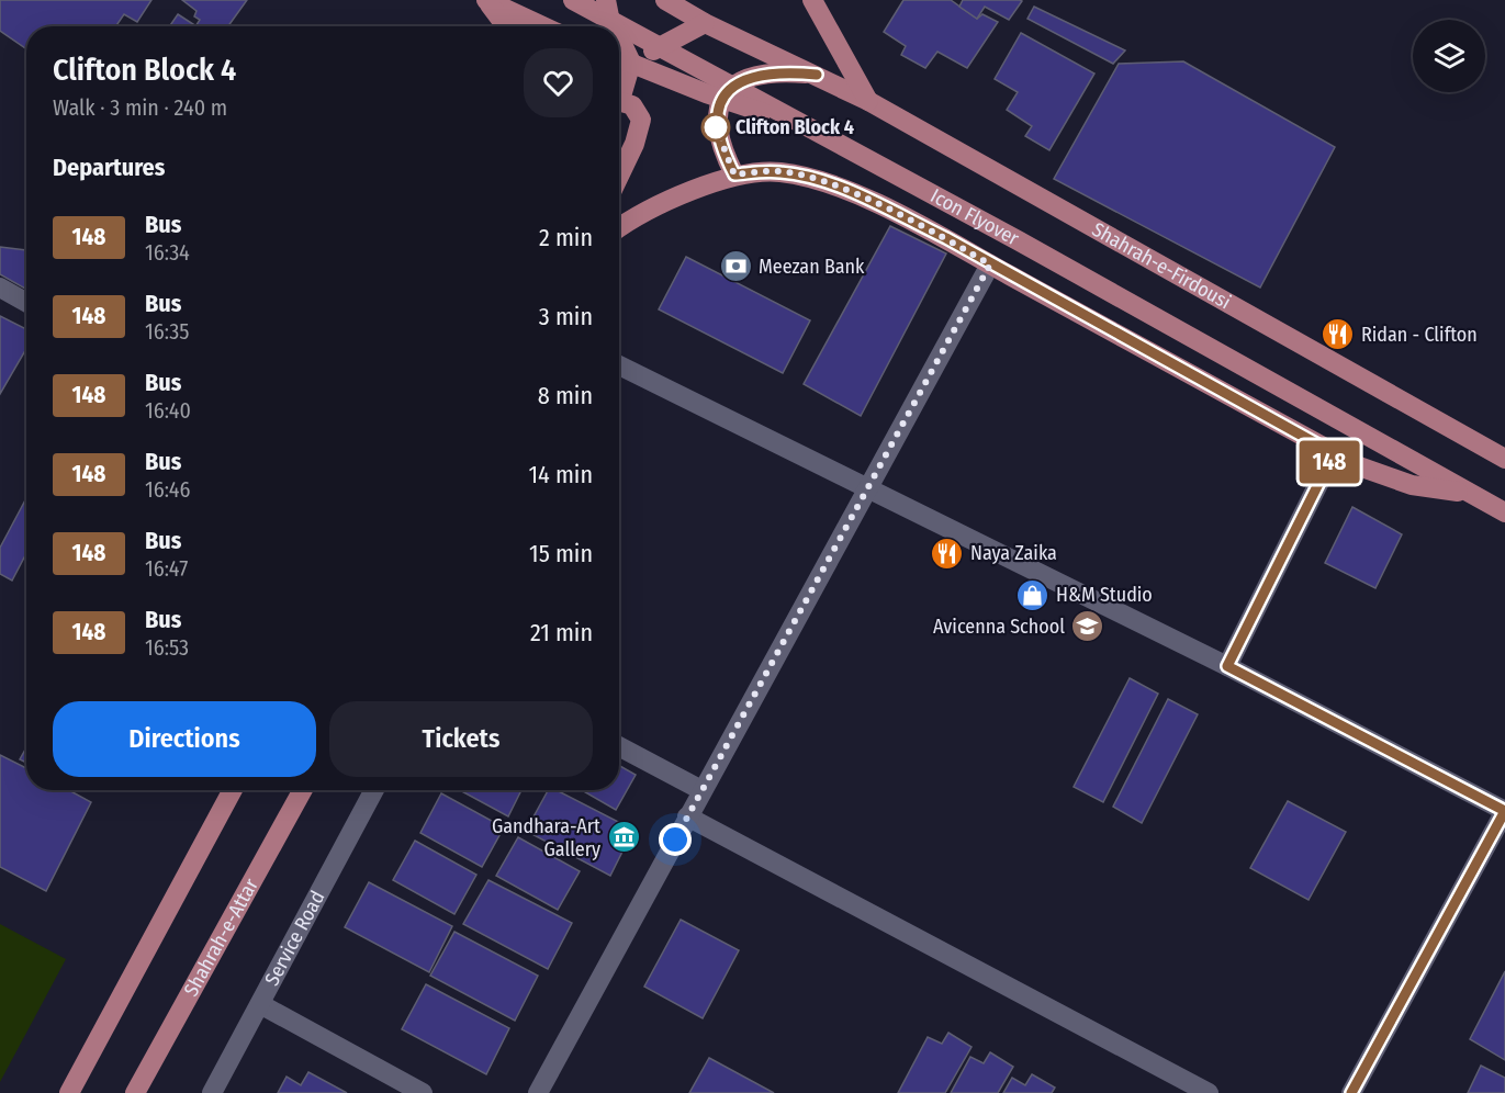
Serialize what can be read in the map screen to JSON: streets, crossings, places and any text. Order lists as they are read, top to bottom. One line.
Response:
{"streets":{"main road":["Icon Flyover","Shahrah-e-Firdousi","Shahrah-e-Attar"],"street":["Service Road"]},"places":{"other":["Clifton Block 4"],"bank":["Meezan Bank"],"restaurant":["Ridan - Clifton","Naya Zaika"],"shop":["H&M Studio"],"school or university":["Avicenna School"],"museum":["Gandhara-Art Gallery"]},"lines":["bus line 148"],"page":{"on_map":"148","heading":[["Clifton Block 4","Walk · 3 min · 240 m"],"Departures"],"list":[{"mark":"148","name":"Bus","note":"16:34","value":"2 min"},{"mark":"148","name":"Bus","note":"16:35","value":"3 min"},{"mark":"148","name":"Bus","note":"16:40","value":"8 min"},{"mark":"148","name":"Bus","note":"16:46","value":"14 min"},{"mark":"148","name":"Bus","note":"16:47","value":"15 min"},{"mark":"148","name":"Bus","note":"16:53","value":"21 min"}],"buttons":["Directions","Tickets"]}}
